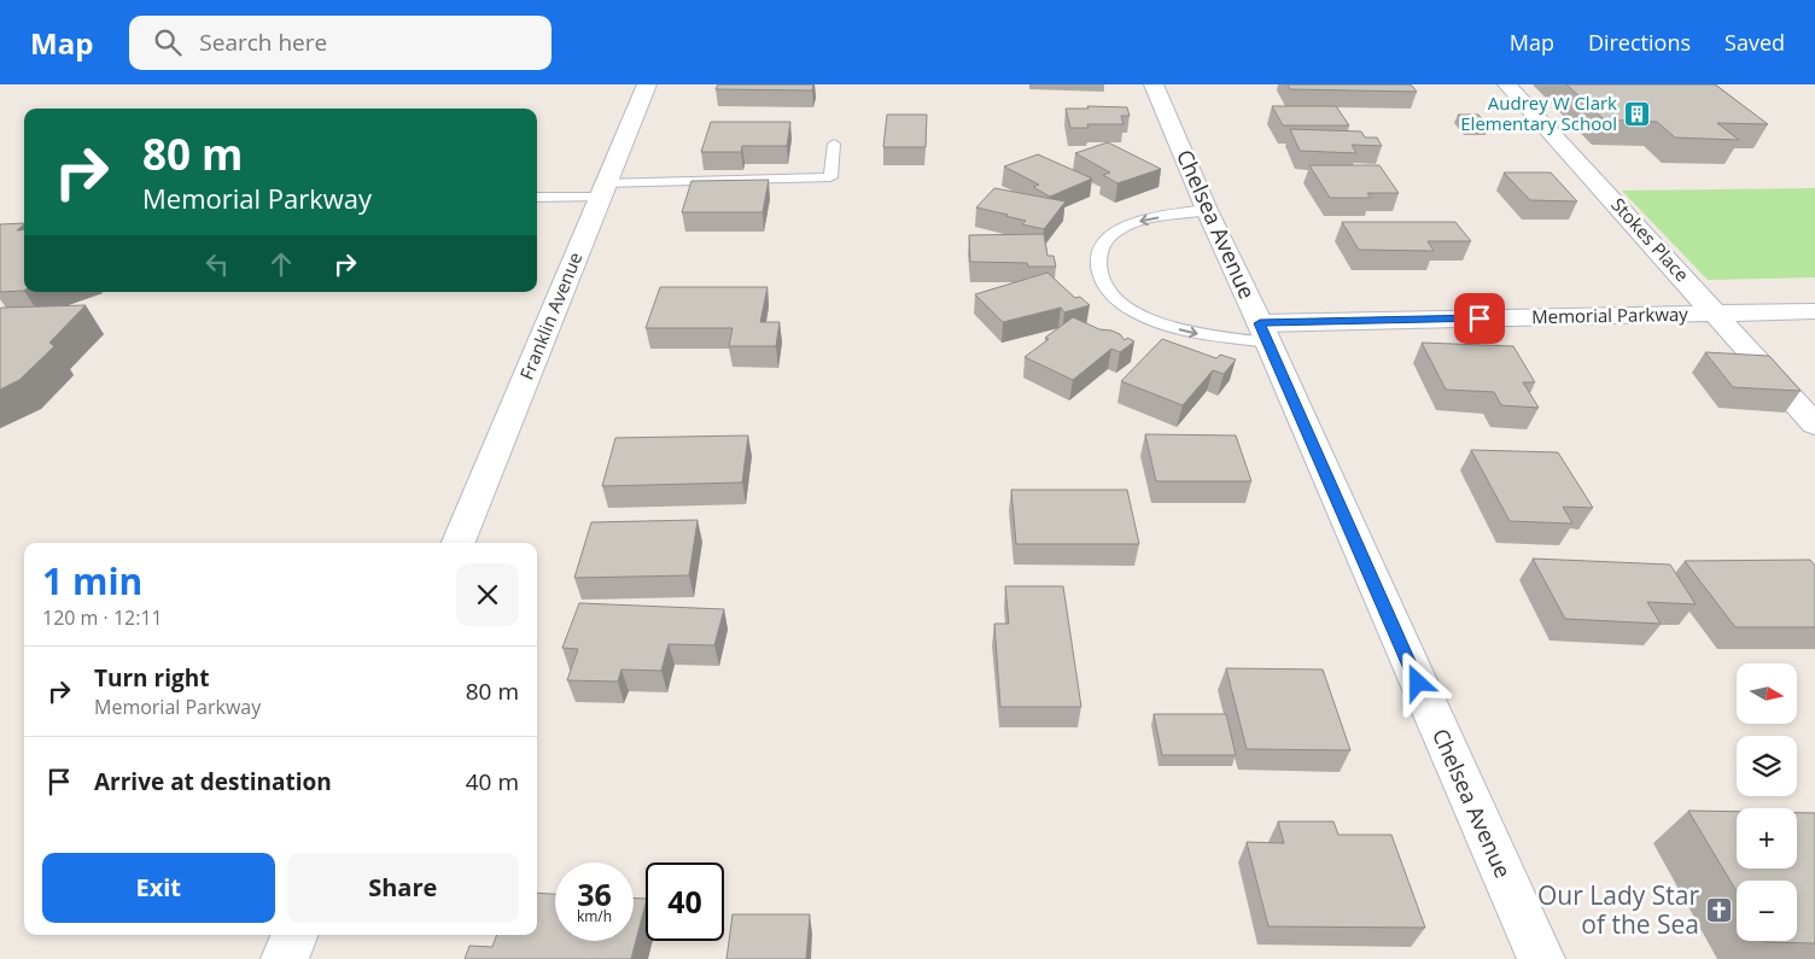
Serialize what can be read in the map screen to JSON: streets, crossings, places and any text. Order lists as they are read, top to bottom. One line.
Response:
{"streets":{"street":["Chelsea Avenue","Stokes Place","Franklin Avenue","Memorial Parkway"]},"crossings":[["Chelsea Avenue","Memorial Parkway"],["Stokes Place","Memorial Parkway"]],"places":{"building":["Audrey W Clark Elementary School"],"church":["Our Lady Star of the Sea"]},"north":"right","page":{"header":"Map","search":"Search here","nav":["Map","Directions","Saved"],"turn":["80 m","Memorial Parkway"],"heading":["1 min","120 m · 12:11"],"list":[{"name":"Turn right","note":"Memorial Parkway","value":"80 m"},{"name":"Arrive at destination","value":"40 m"}],"map_buttons":["+","−"],"buttons":["Exit","Share"],"speed":"36 km/h","limit":"40"}}
